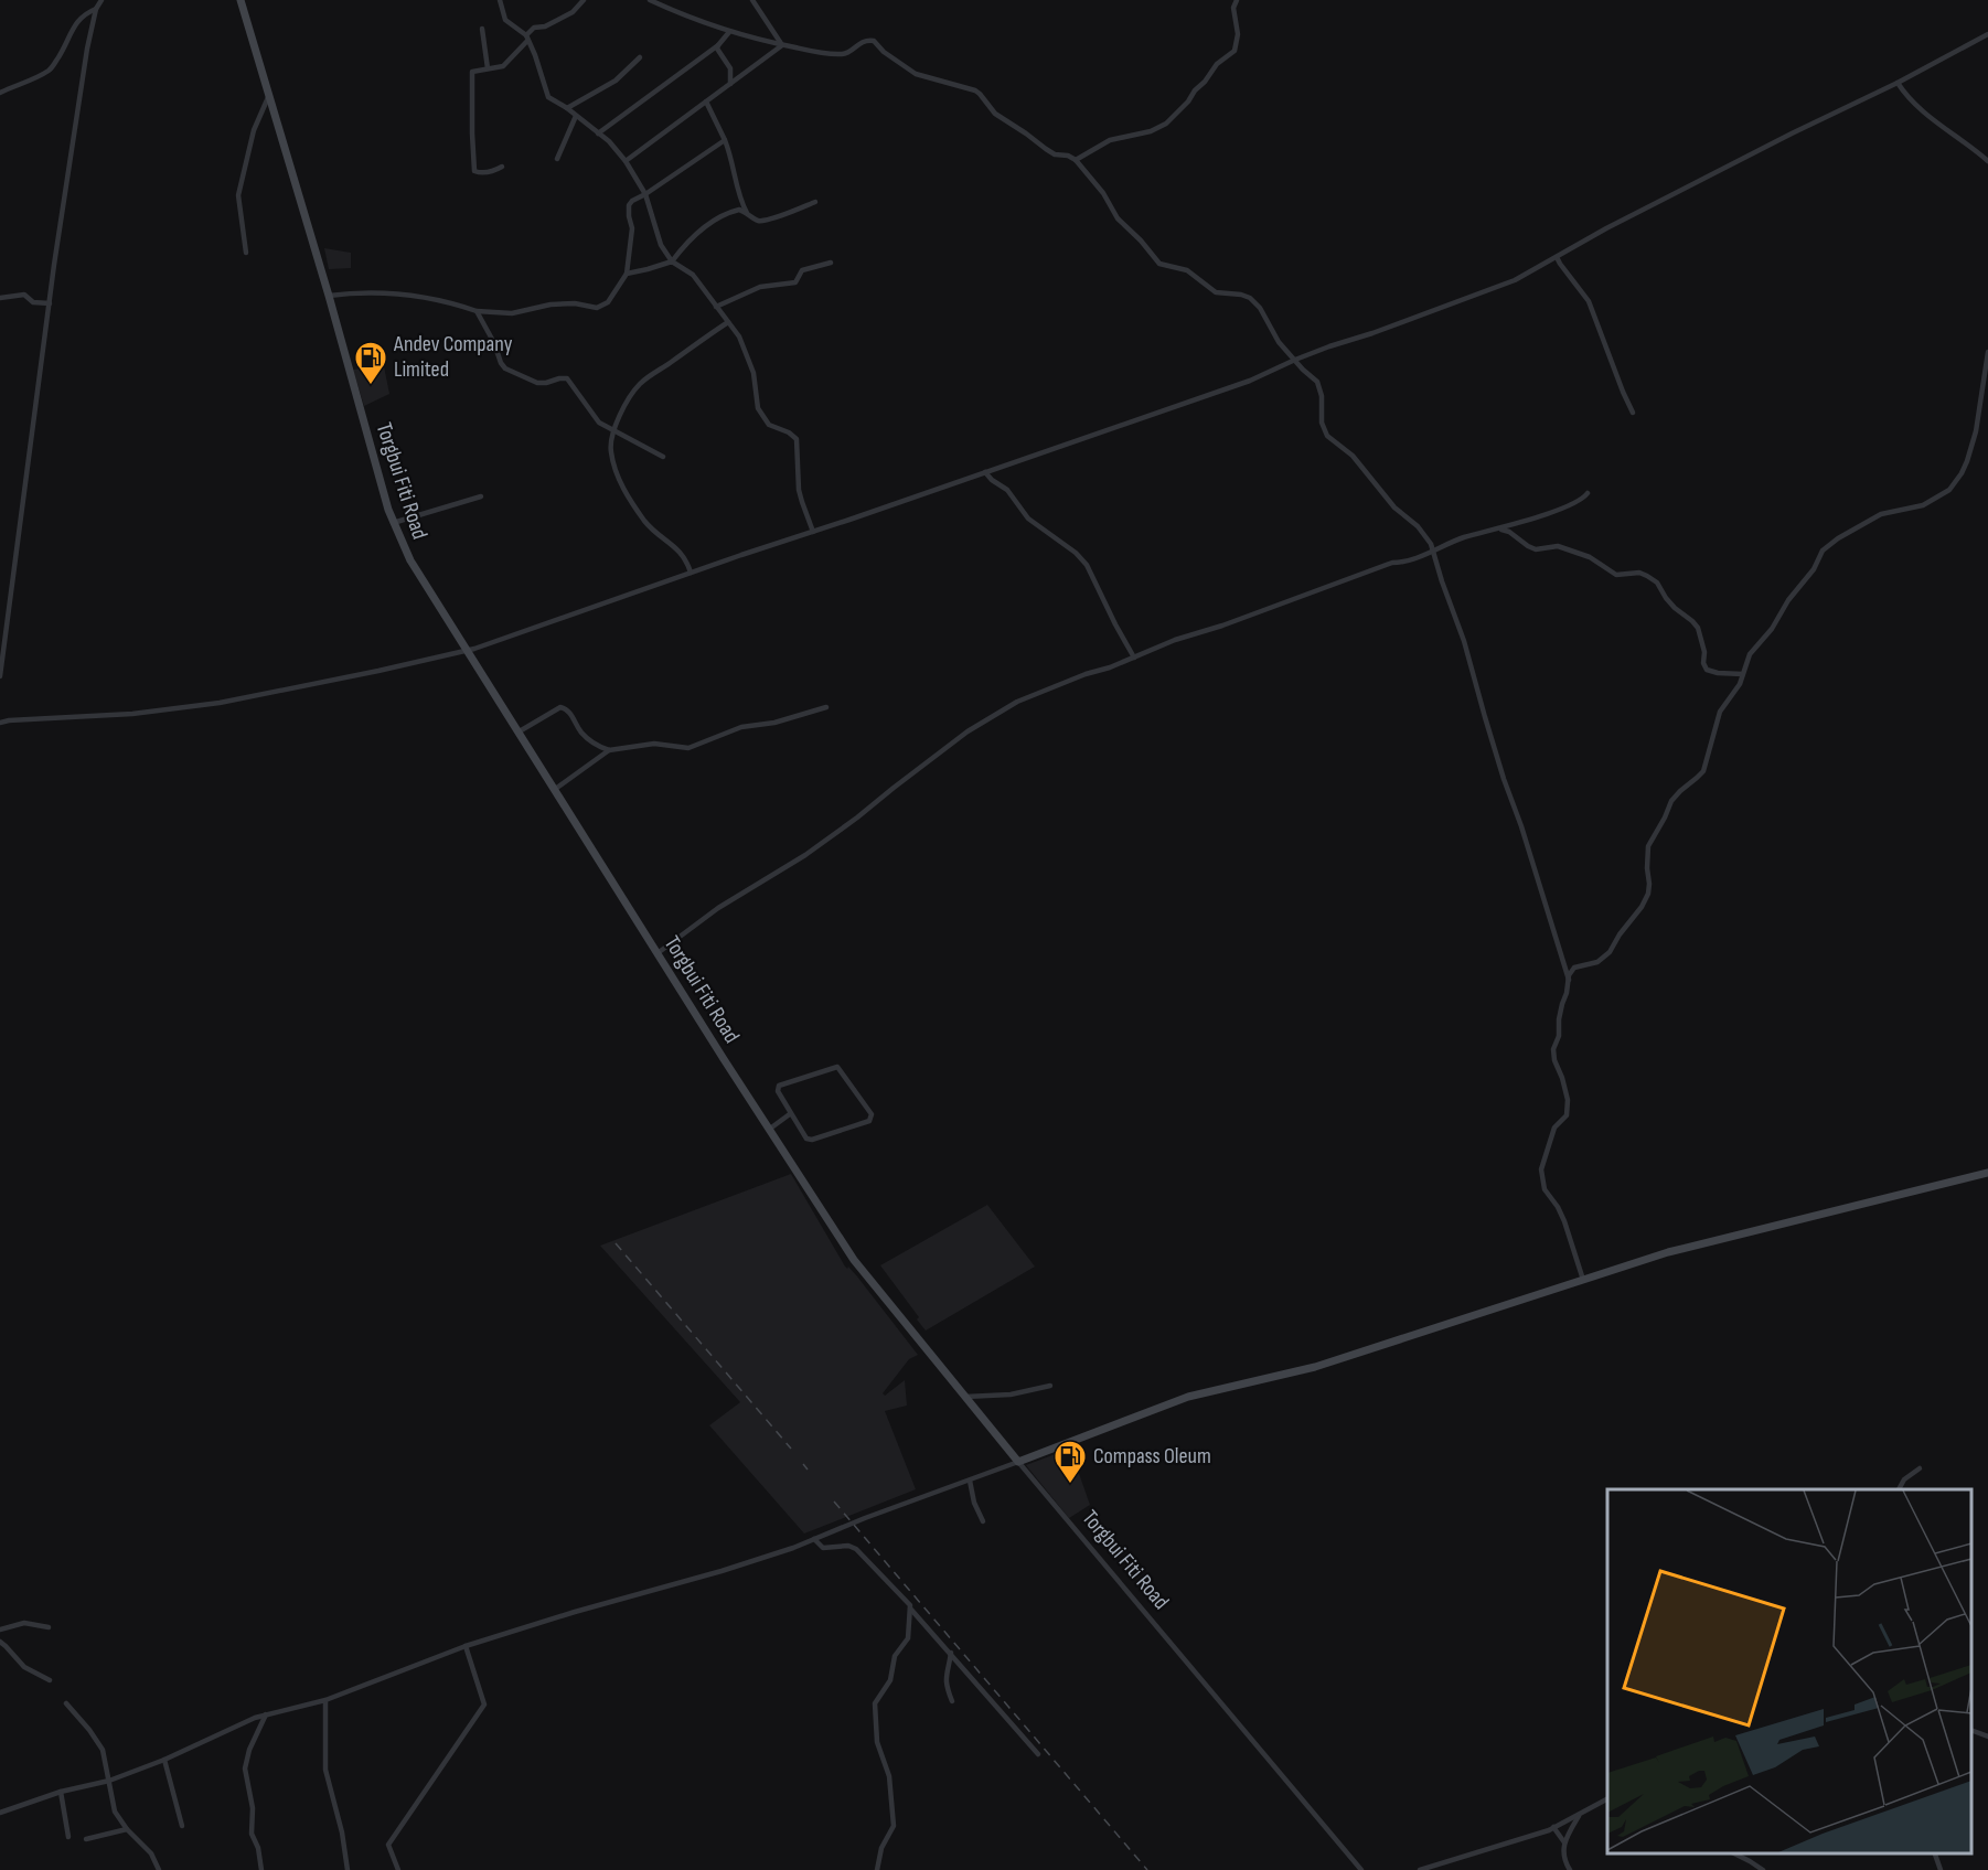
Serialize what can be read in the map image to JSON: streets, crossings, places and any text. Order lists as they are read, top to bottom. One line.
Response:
{"streets":{"street":["Torgbui Fiti Road"]},"places":{"fuel station":["Andev Company Limited","Compass Oleum"]}}
